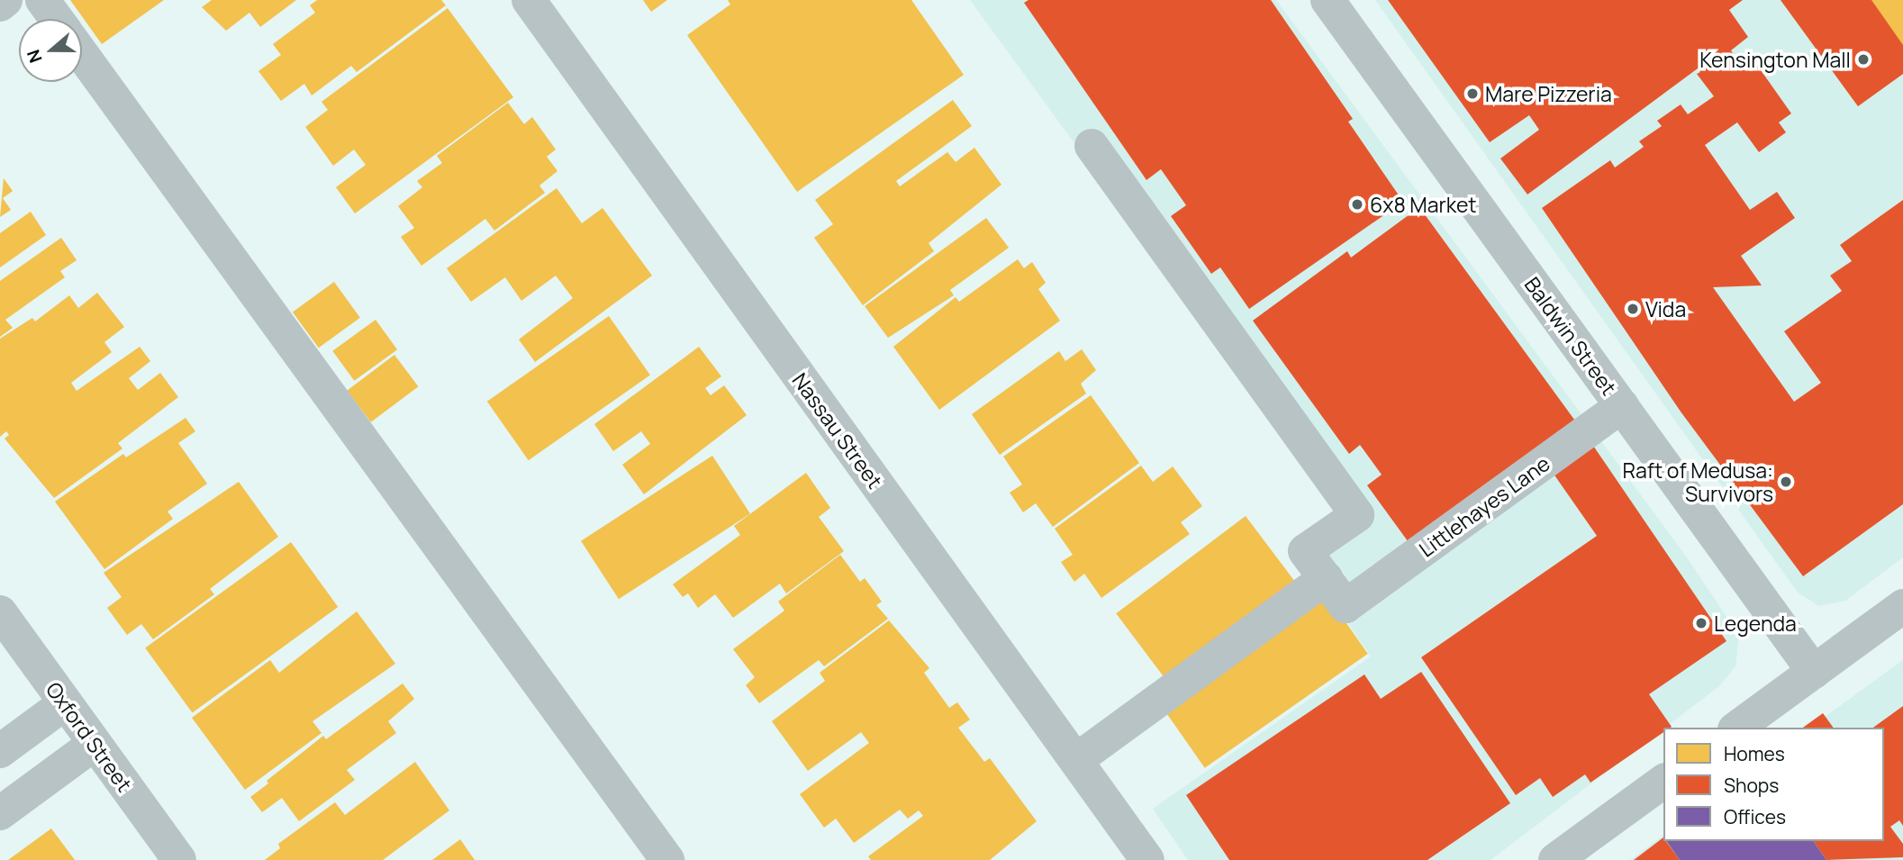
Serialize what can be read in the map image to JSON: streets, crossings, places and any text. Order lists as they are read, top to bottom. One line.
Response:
{"streets":{"street":["Baldwin Street","Nassau Street","Littlehayes Lane","Oxford Street"]},"crossings":[["Baldwin Street","Littlehayes Lane"]],"places":["Kensington Mall","Mare Pizzeria","6x8 Market","Vida","Raft of Medusa: Survivors","Legenda"],"legend":["Homes","Shops","Offices"],"north":"left"}
